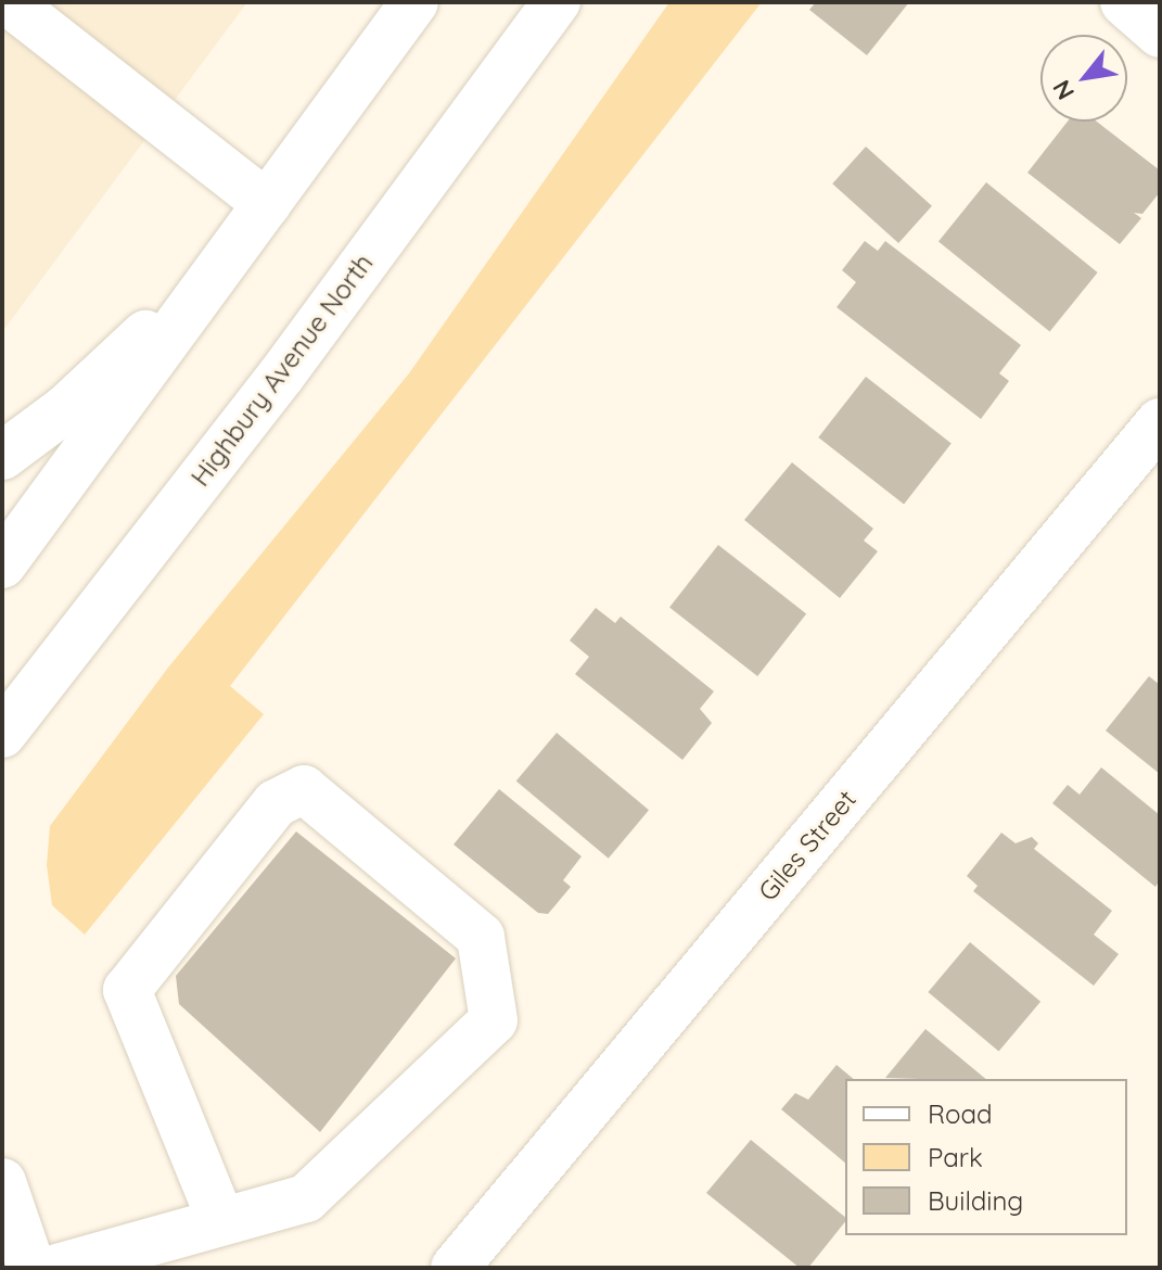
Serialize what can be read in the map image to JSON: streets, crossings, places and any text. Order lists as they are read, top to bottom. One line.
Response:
{"streets":{"main road":["Highbury Avenue North","Giles Street"]},"legend":["Road","Park","Building"],"north":"bottom left"}
